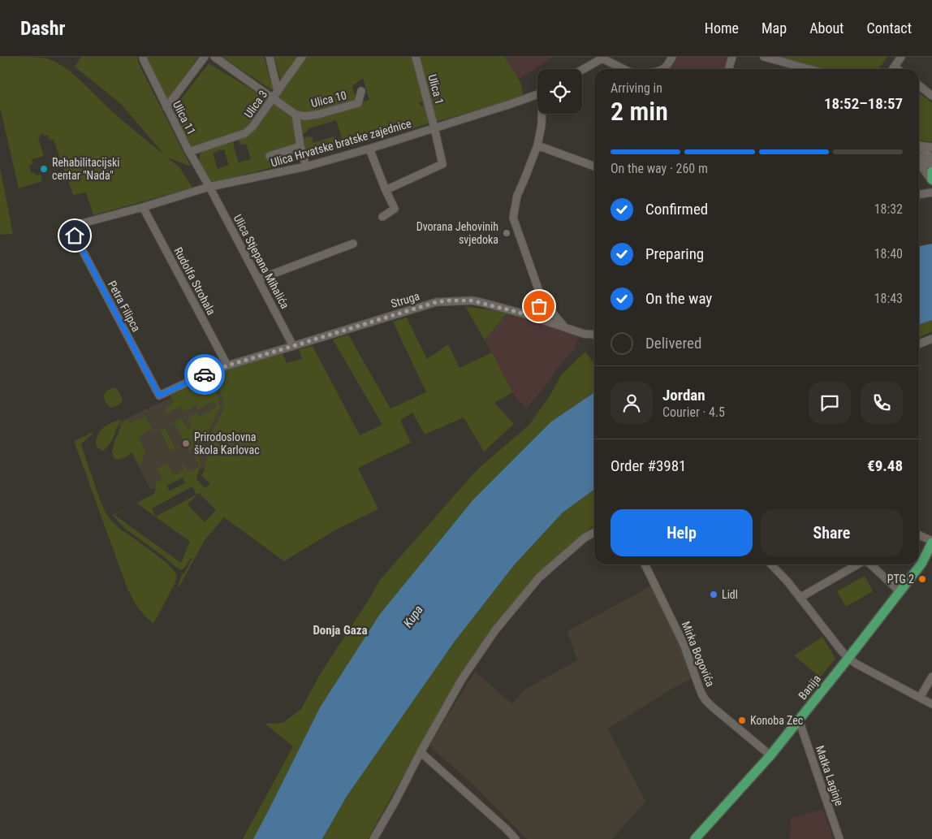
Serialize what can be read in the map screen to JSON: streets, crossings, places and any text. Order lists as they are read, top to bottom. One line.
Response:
{"streets":{"main road":["Banija"],"street":["Ulica 1","Ulica 10","Ulica 3","Ulica 11","Ulica Hrvatske bratske zajednice","Ulica Stjepana Mihalića","Rudolfa Strohala","Struga","Petra Filipca","Mirka Bogovića","Matka Laginje"]},"crossings":[["Ulica 1","Ulica Hrvatske bratske zajednice"],["Ulica 3","Ulica 11"],["Ulica 11","Ulica Hrvatske bratske zajednice"],["Ulica 11","Ulica Stjepana Mihalića"],["Ulica Hrvatske bratske zajednice","Ulica Stjepana Mihalića"],["Ulica Hrvatske bratske zajednice","Rudolfa Strohala"],["Ulica Hrvatske bratske zajednice","Petra Filipca"],["Ulica Stjepana Mihalića","Struga"],["Rudolfa Strohala","Struga"],["Struga","Petra Filipca"],["Mirka Bogovića","Banija"],["Banija","Matka Laginje"]],"districts":["Donja Gaza"],"water":["Kupa"],"places":["Rehabilitacijski centar \"Nada\"","Dvorana Jehovinih svjedoka","Prirodoslovna škola Karlovac","PTG 2","Lidl","Konoba Zec"],"page":{"header":"Dashr","nav":["Home","Map","About","Contact"],"heading":["2 min","Arriving in","18:52–18:57"],"panel":["Jordan","Courier · 4.5","Order #3981","€9.48"],"bar":"On the way · 260 m","list":[["Confirmed","18:32"],["Preparing","18:40"],["On the way","18:43"],"Delivered"],"buttons":["Help","Share"]}}
